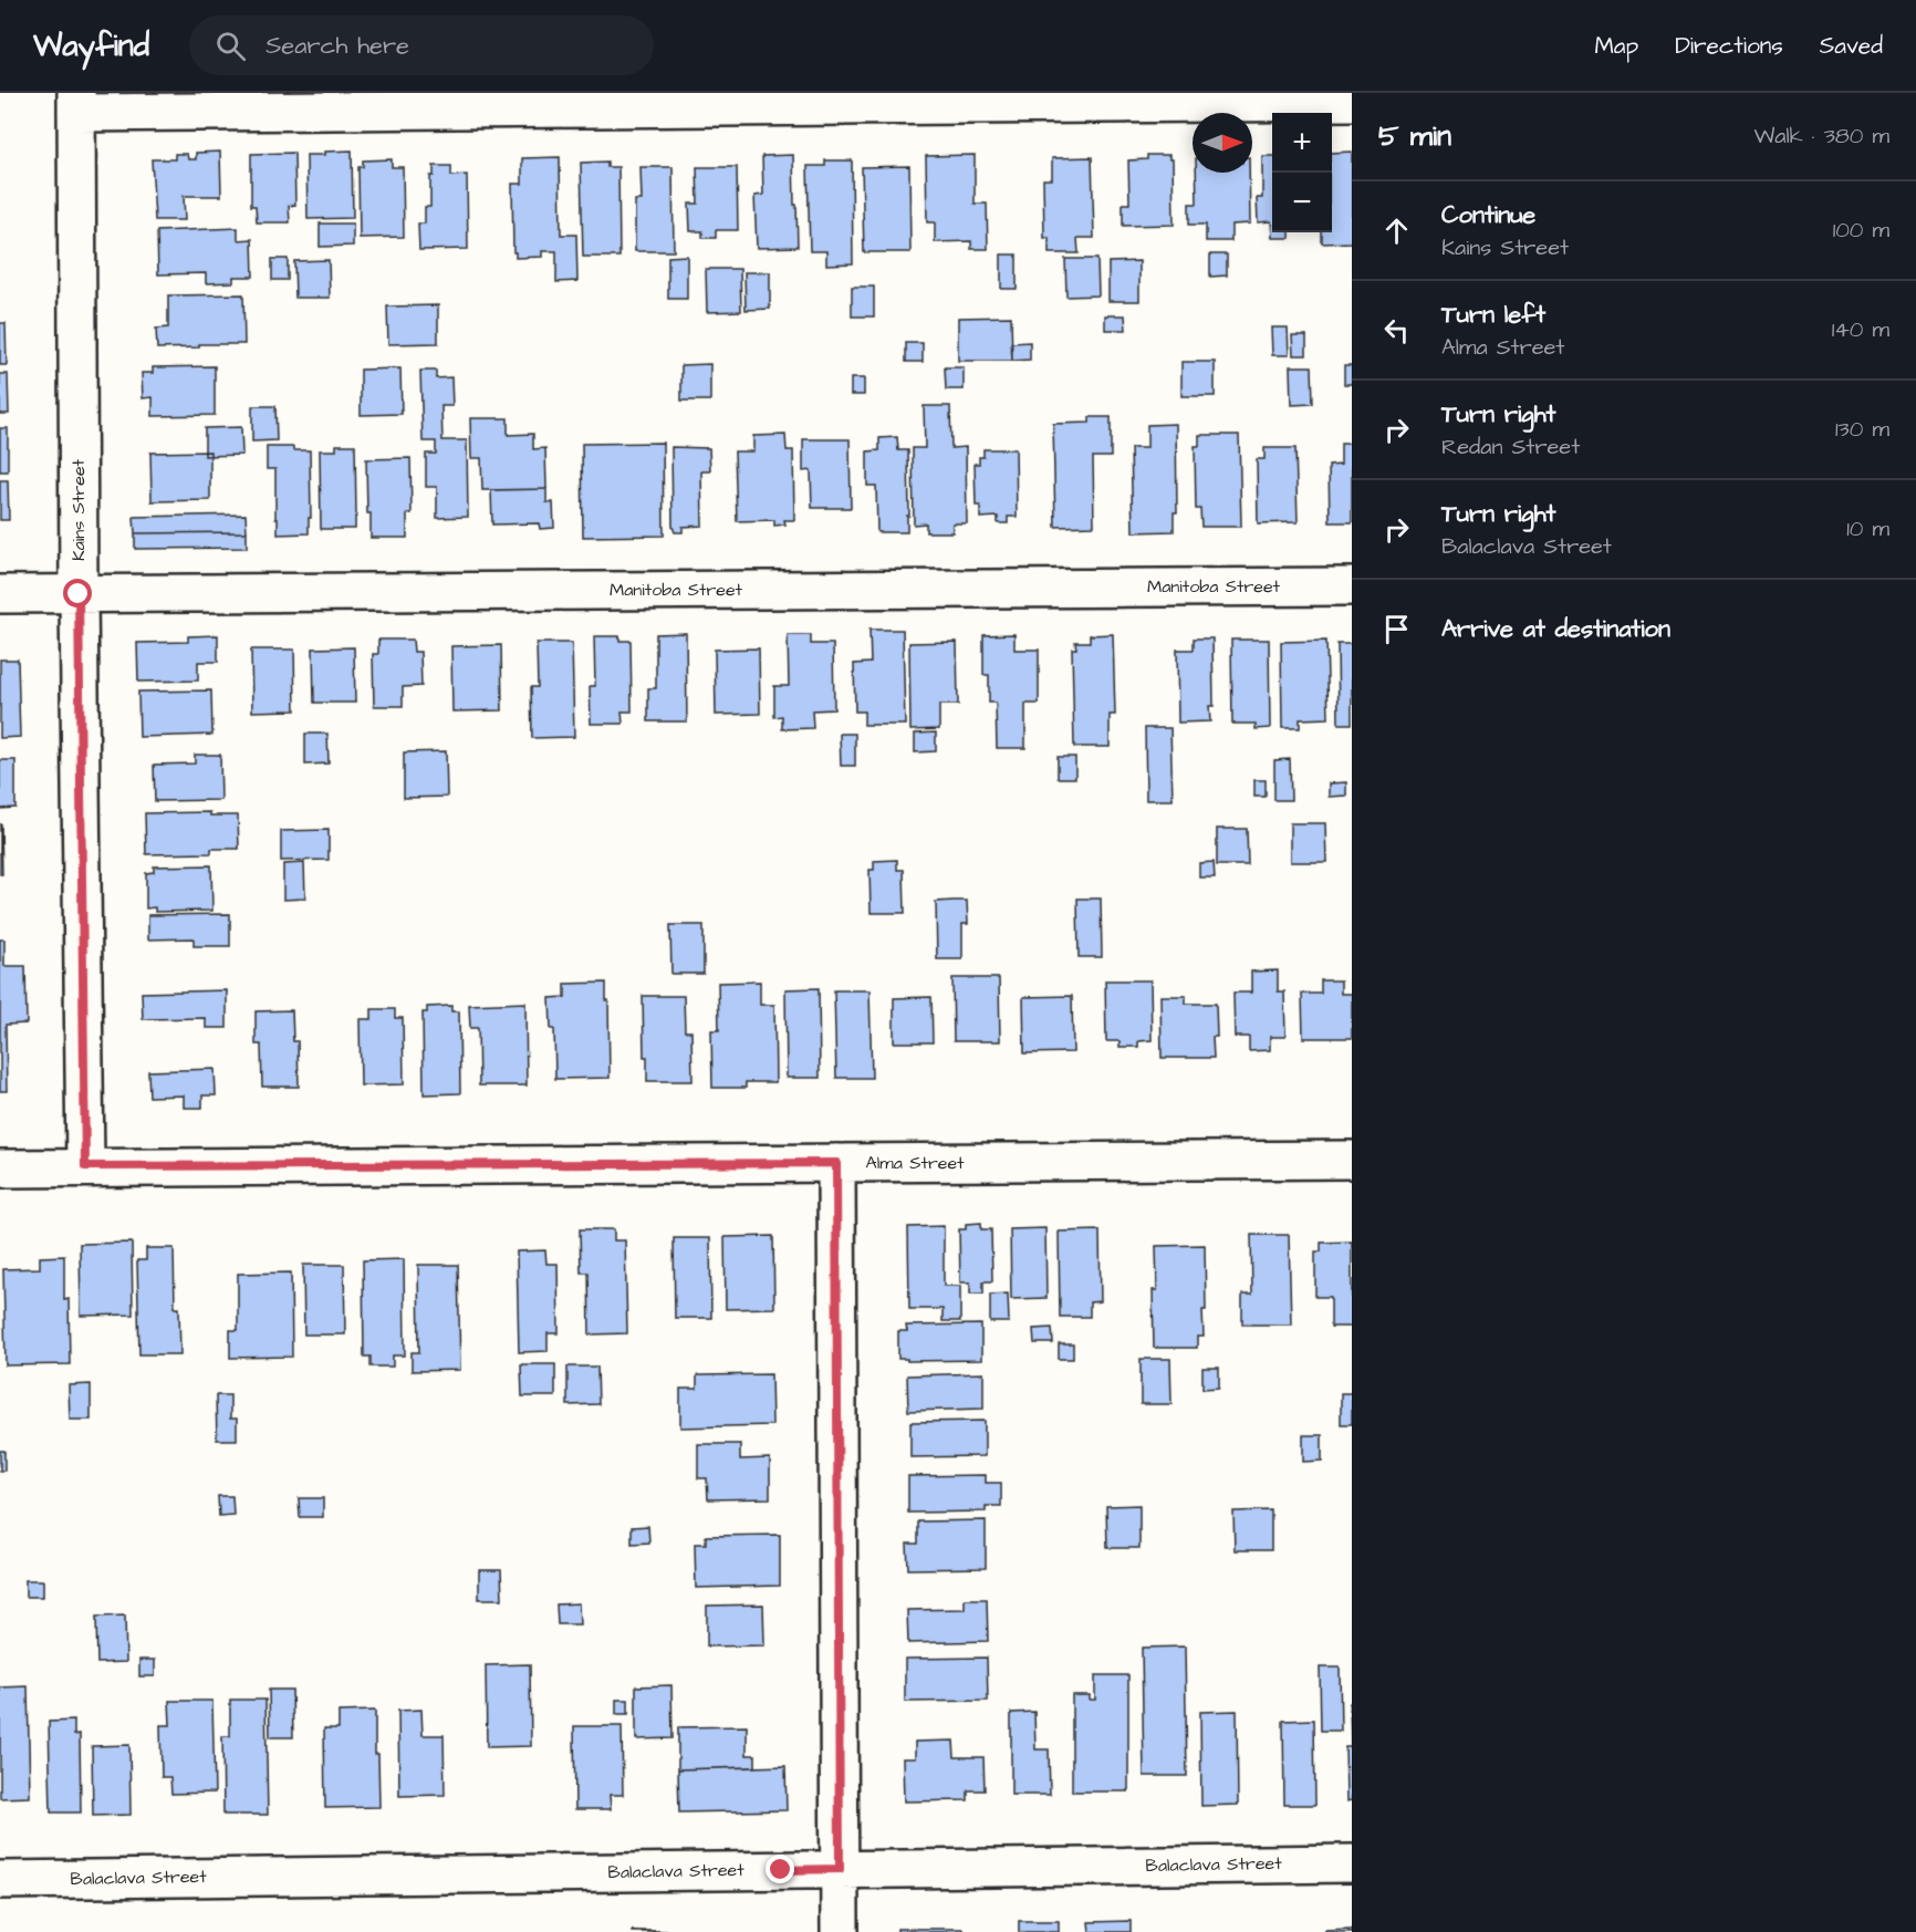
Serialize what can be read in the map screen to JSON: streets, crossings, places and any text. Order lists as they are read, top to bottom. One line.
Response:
{"streets":{"street":["Kains Street","Manitoba Street","Alma Street","Balaclava Street"]},"crossings":[["Kains Street","Manitoba Street"],["Kains Street","Alma Street"]],"north":"right","page":{"header":"Wayfind","search":"Search here","nav":["Map","Directions","Saved"],"heading":["5 min","Walk · 380 m"],"map_buttons":["+","−"],"list":[["Continue","Kains Street","100 m"],["Turn left","Alma Street","140 m"],["Turn right","Redan Street","130 m"],["Turn right","Balaclava Street","10 m"],"Arrive at destination"]}}
